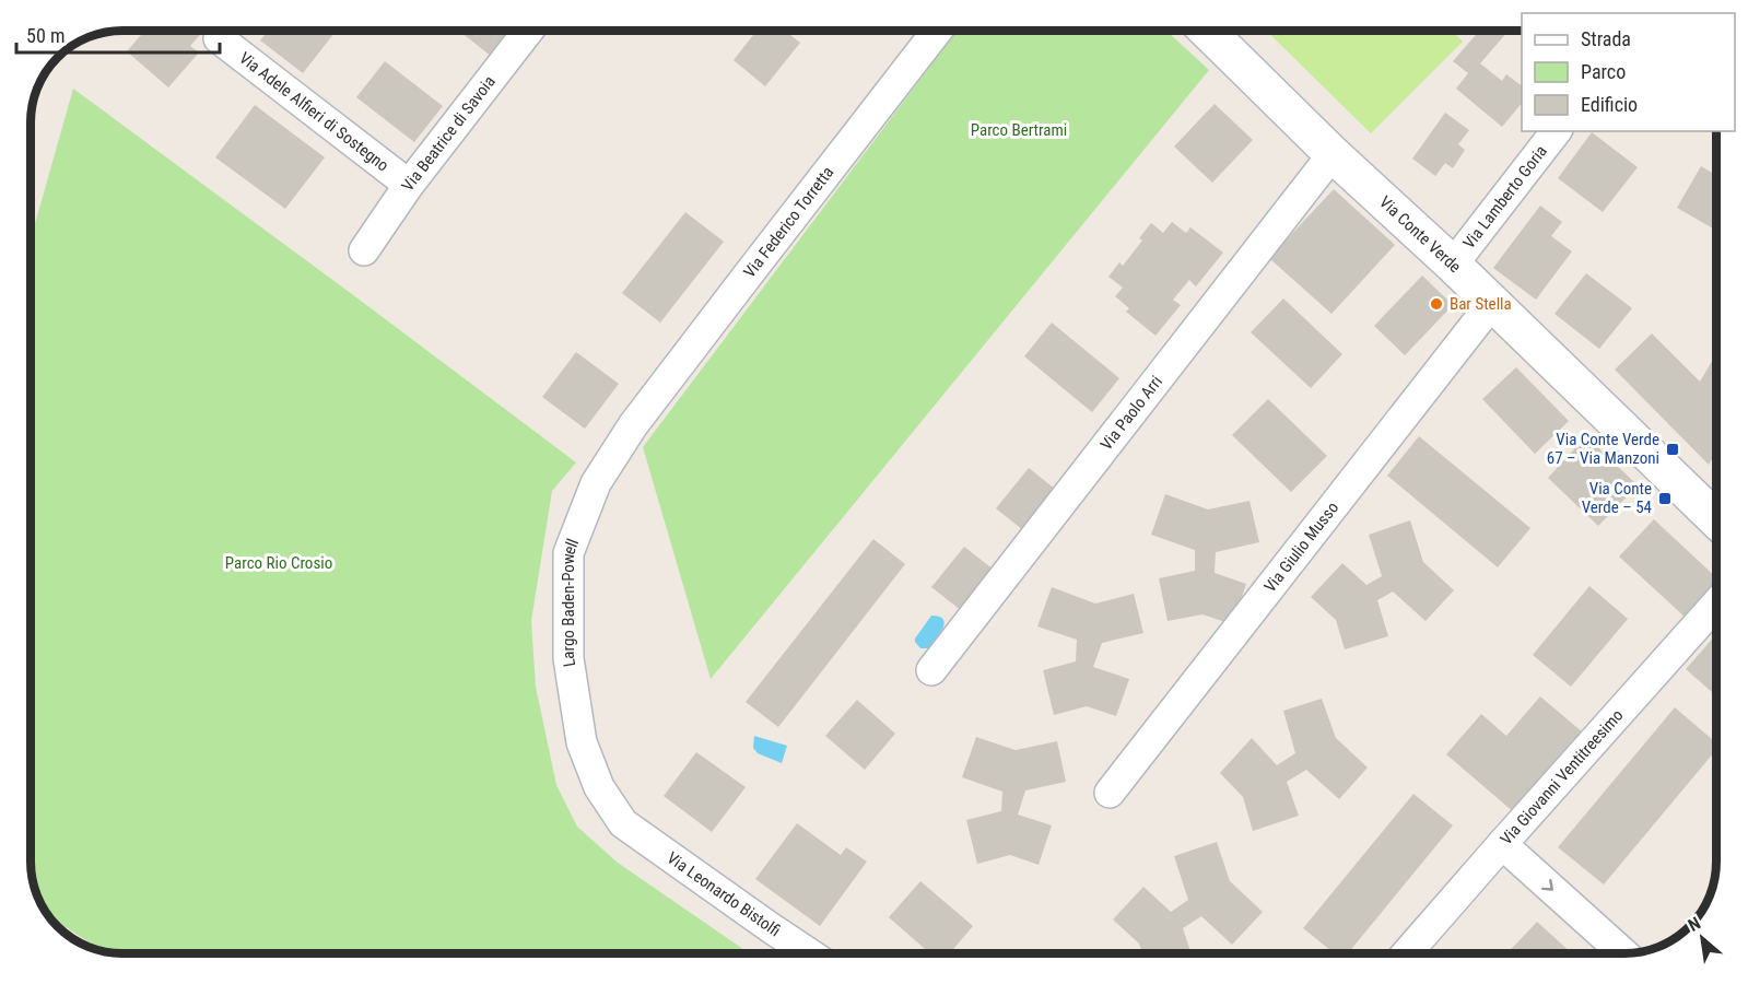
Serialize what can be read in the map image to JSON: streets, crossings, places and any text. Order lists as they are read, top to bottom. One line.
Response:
{"streets":{"street":["Via Adele Alfieri di Sostegno","Via Beatrice di Savoia","Via Lamberto Goria","Via Federico Torretta","Via Conte Verde","Via Paolo Arri","Via Giulio Musso","Largo Baden-Powell","Via Giovanni Ventitreesimo","Via Leonardo Bistolfi"]},"crossings":[["Via Adele Alfieri di Sostegno","Via Beatrice di Savoia"],["Via Lamberto Goria","Via Conte Verde"],["Via Federico Torretta","Largo Baden-Powell"],["Via Conte Verde","Via Paolo Arri"],["Via Conte Verde","Via Giulio Musso"],["Largo Baden-Powell","Via Leonardo Bistolfi"]],"parks":["Parco Bertrami","Parco Rio Crosio"],"places":{"other":["Bar Stella"],"transit":["Via Conte Verde 67 – Via Manzoni","Via Conte Verde – 54"]},"legend":["Strada","Parco","Edificio"],"scale_bar":"50 m","north":"top left"}
